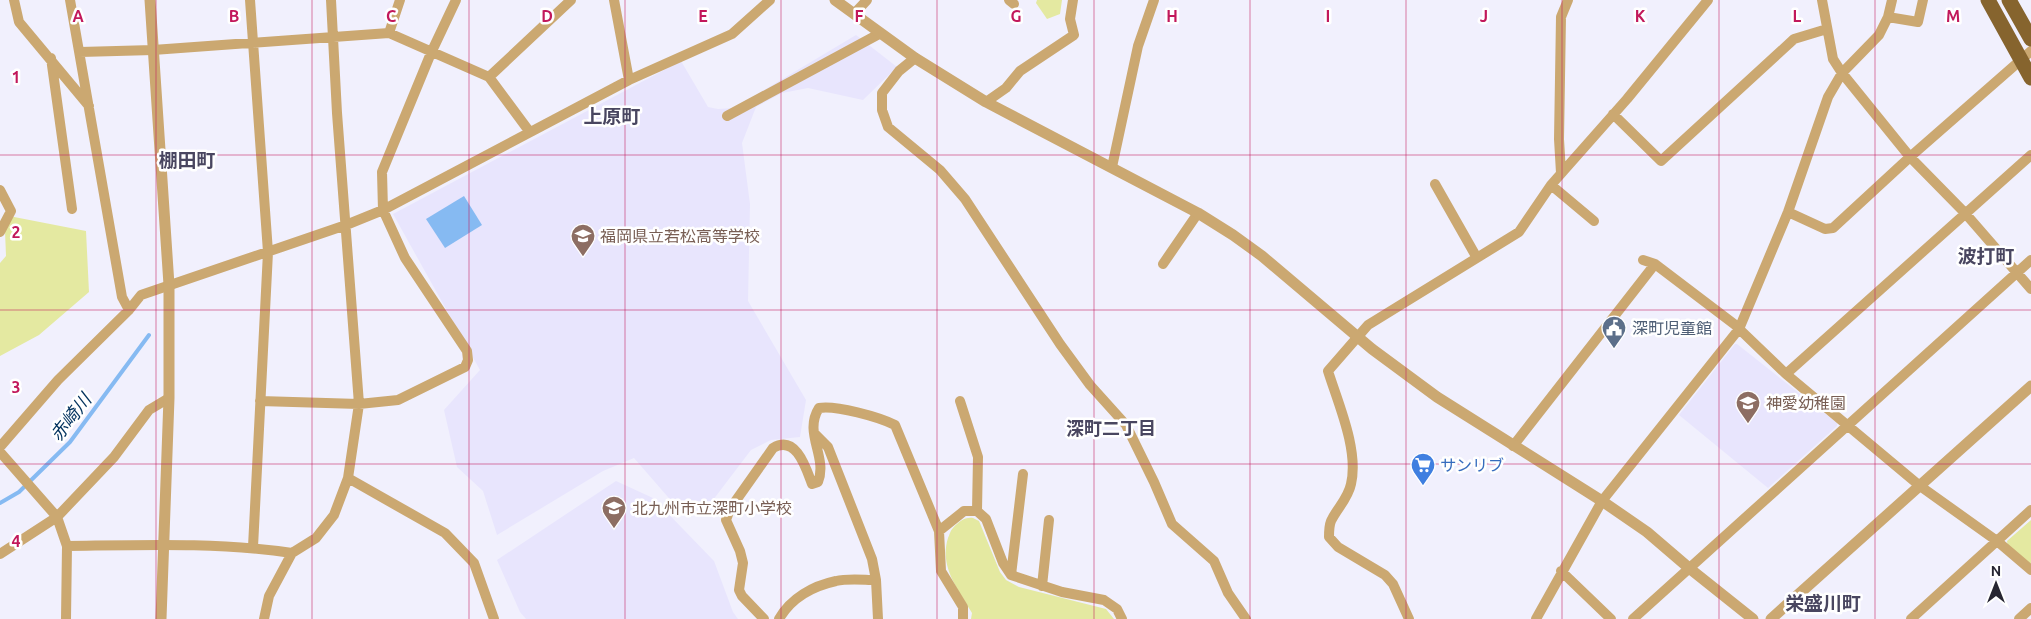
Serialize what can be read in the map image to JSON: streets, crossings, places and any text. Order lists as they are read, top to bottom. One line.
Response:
{"districts":["上原町","棚田町","波打町","深町二丁目","栄盛川町"],"water":["赤崎川"],"places":{"school or university":["福岡県立若松高等学校","神愛幼稚園","北九州市立深町小学校"],"public building":["深町児童館"],"supermarket":["サンリブ"]},"north":"top","grid":{"columns":["A","B","C","D","E","F","G","H","I","J","K","L","M"],"rows":["1","2","3","4"]}}
